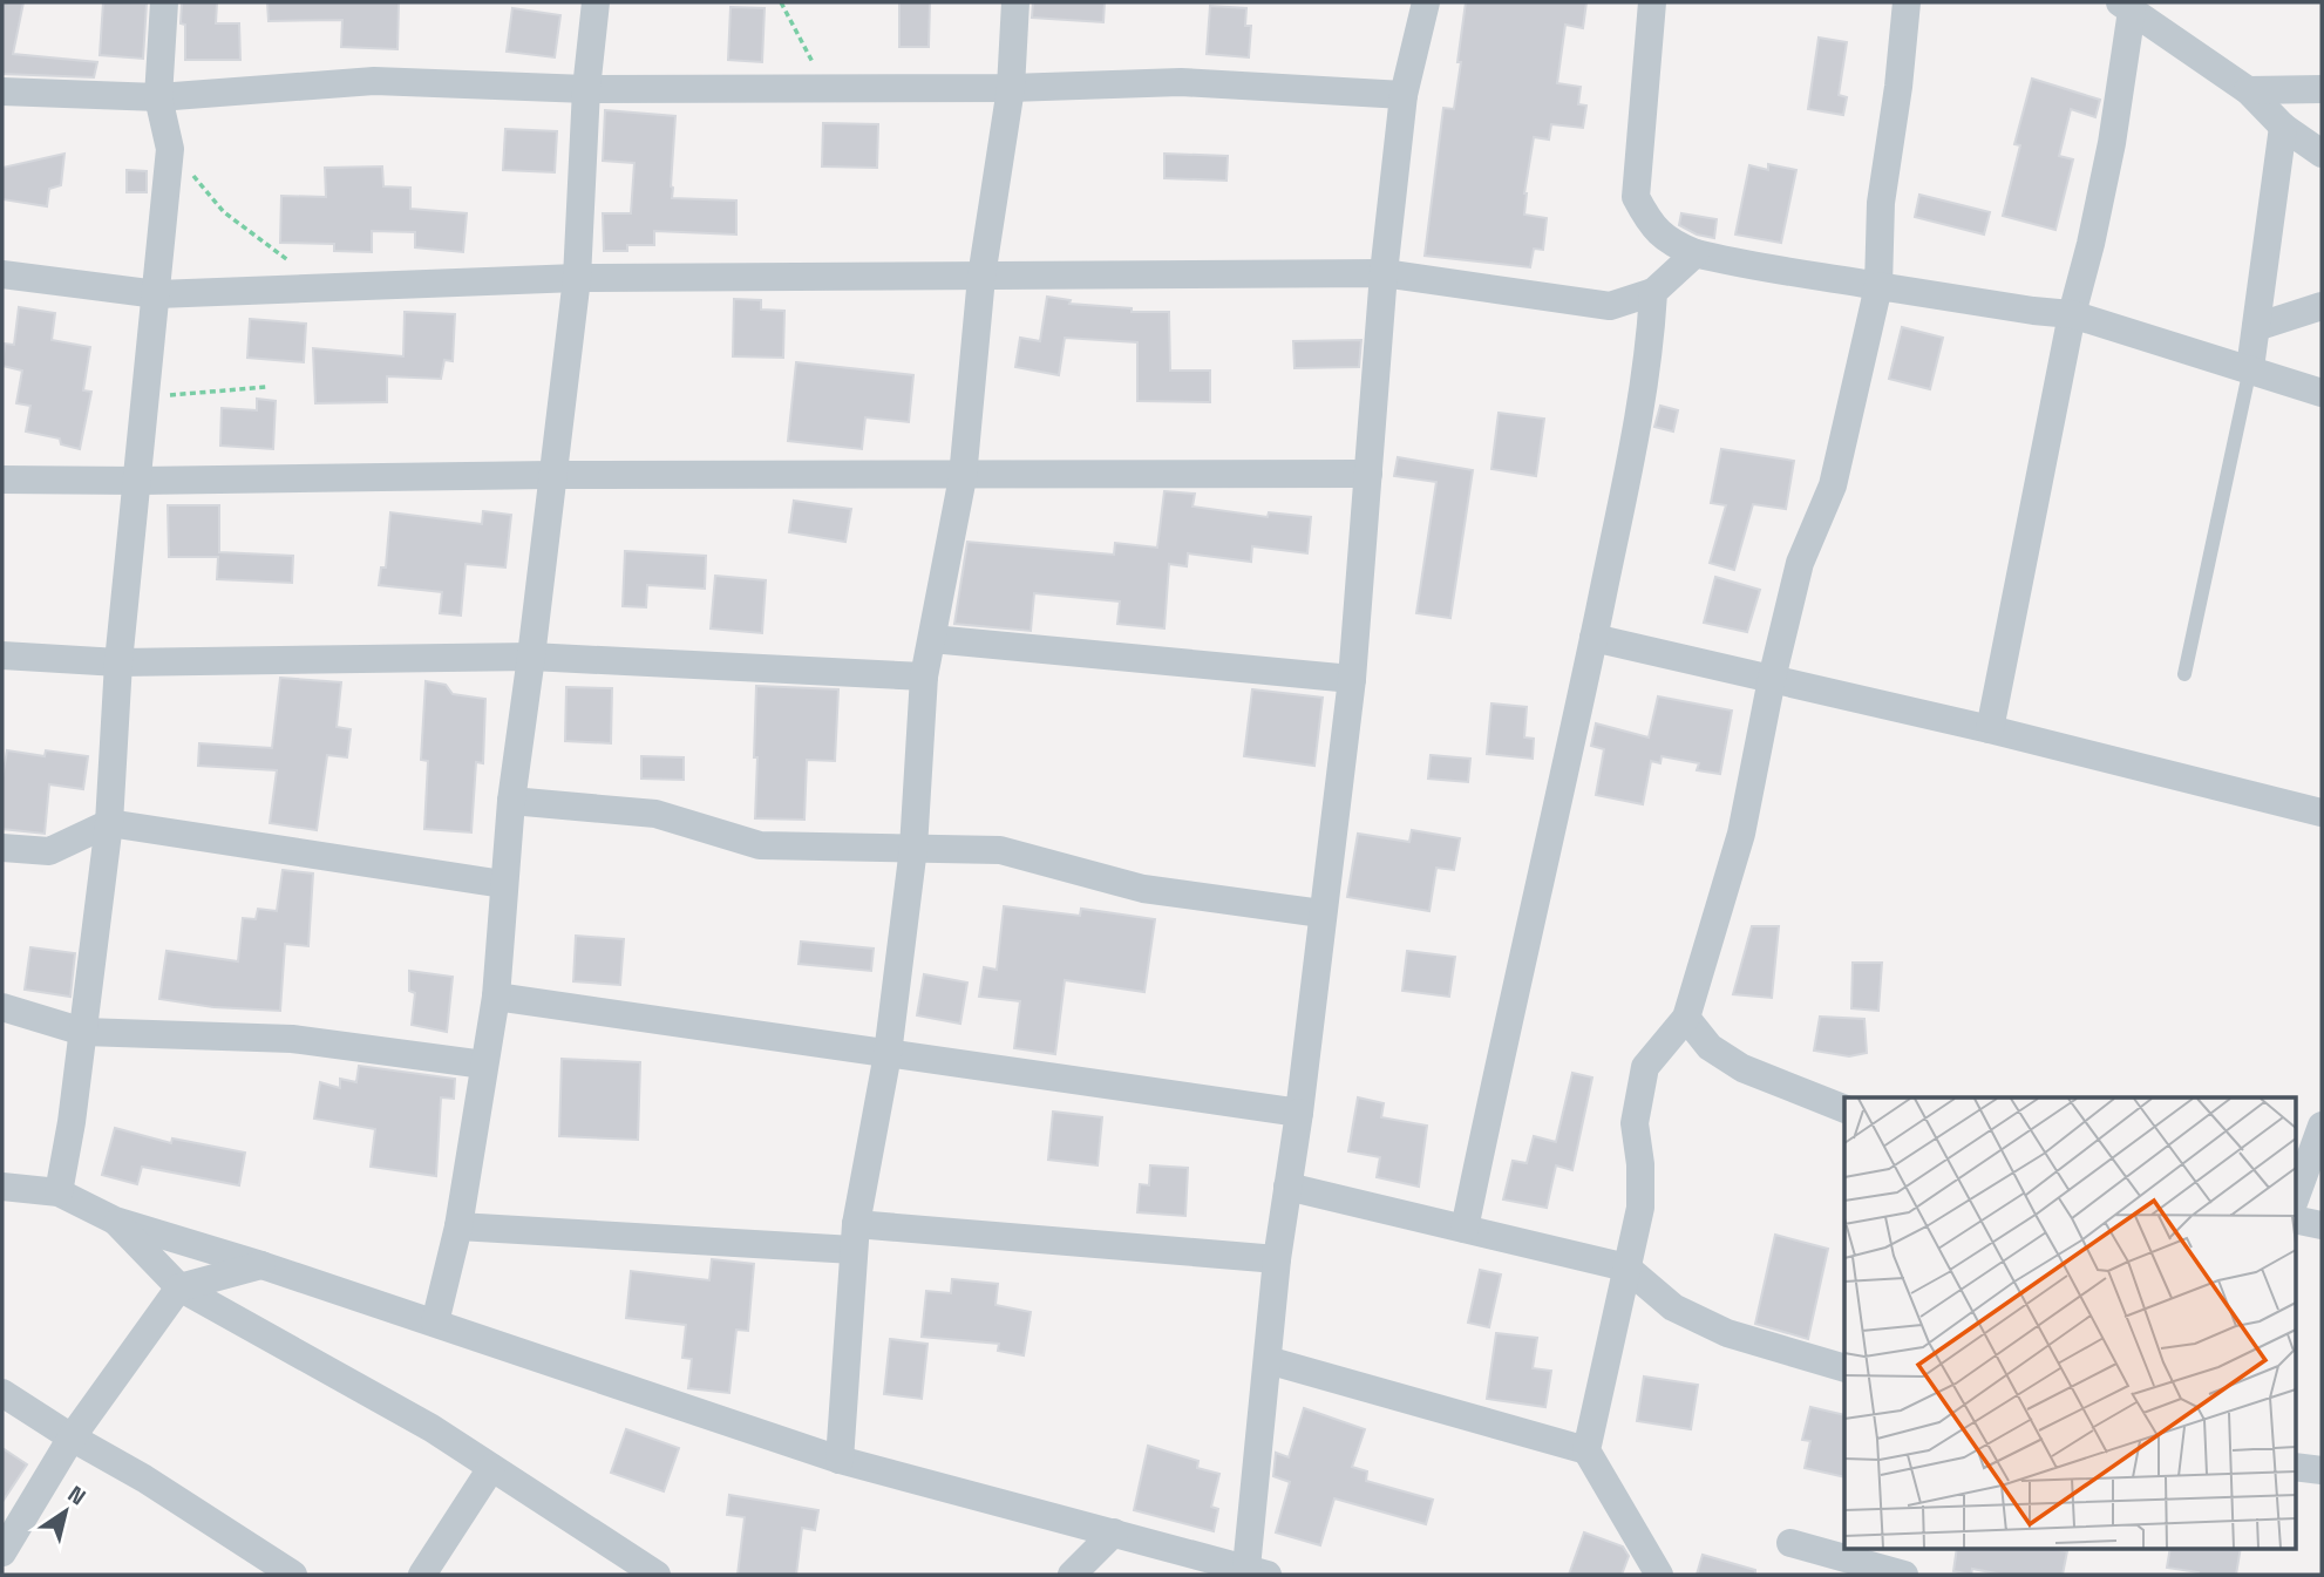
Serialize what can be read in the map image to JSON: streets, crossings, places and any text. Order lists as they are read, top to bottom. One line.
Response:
{"north":"top right"}
